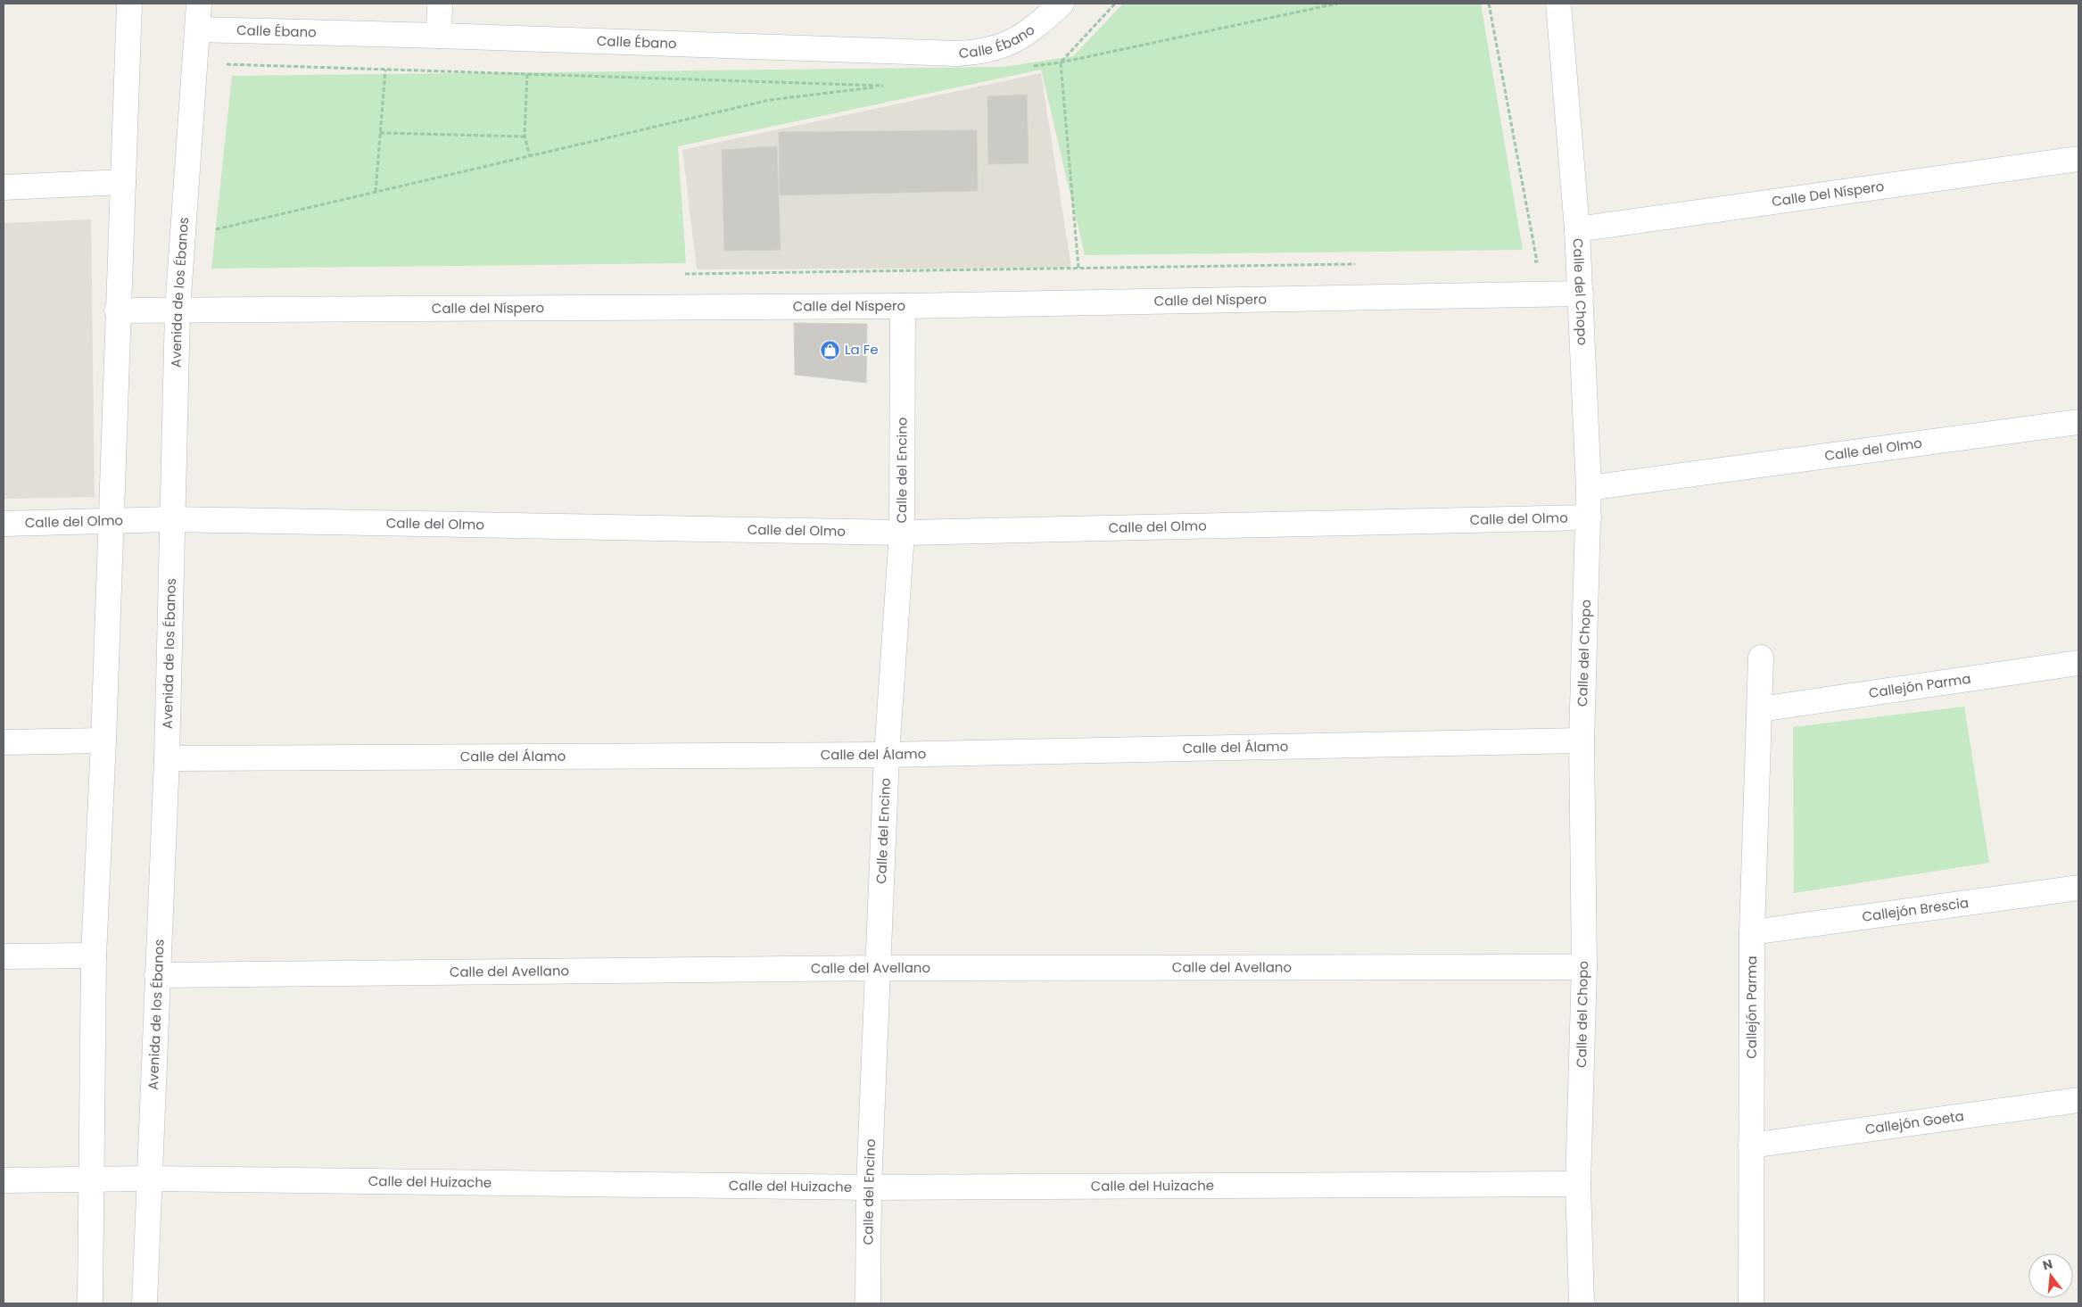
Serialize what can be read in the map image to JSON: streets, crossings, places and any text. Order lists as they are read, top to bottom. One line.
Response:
{"streets":{"street":["Calle Ébano","Calle Del Níspero","Calle del Chopo","Avenida de los Ébanos","Calle del Níspero","Calle del Olmo","Calle del Encino","Callejón Parma","Calle del Álamo","Callejón Brescia","Calle del Avellano","Callejón Goeta","Calle del Huizache"]},"crossings":[["Calle Ébano","Avenida de los Ébanos"],["Calle Del Níspero","Calle del Chopo"],["Calle del Chopo","Calle del Níspero"],["Calle del Chopo","Calle del Olmo"],["Calle del Chopo","Calle del Álamo"],["Calle del Chopo","Calle del Avellano"],["Calle del Chopo","Calle del Huizache"],["Avenida de los Ébanos","Calle del Níspero"],["Avenida de los Ébanos","Calle del Olmo"],["Avenida de los Ébanos","Calle del Álamo"],["Avenida de los Ébanos","Calle del Avellano"],["Avenida de los Ébanos","Calle del Huizache"],["Calle del Níspero","Calle del Encino"],["Calle del Olmo","Calle del Encino"],["Calle del Encino","Calle del Álamo"],["Calle del Encino","Calle del Avellano"],["Calle del Encino","Calle del Huizache"],["Callejón Parma","Callejón Brescia"],["Callejón Parma","Callejón Goeta"]],"places":{"shop":["La Fe"]},"north":"top"}
